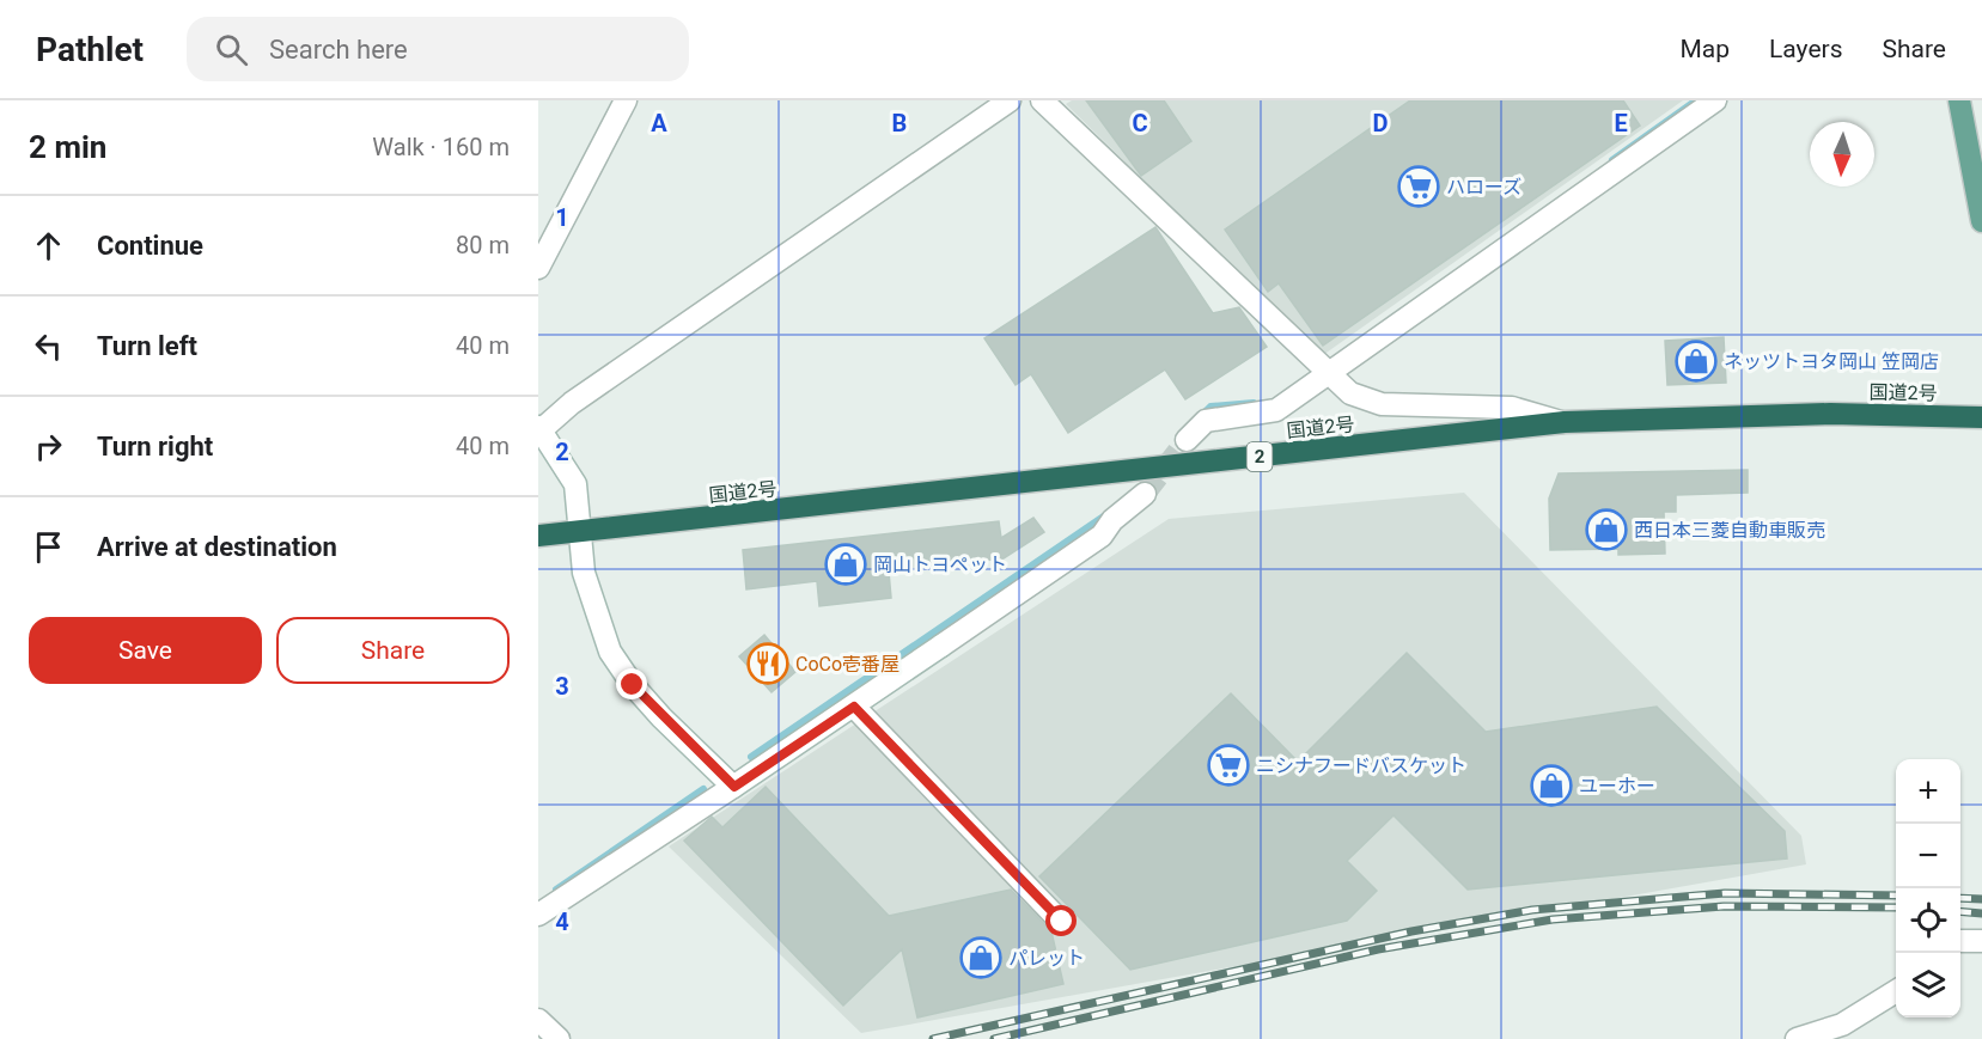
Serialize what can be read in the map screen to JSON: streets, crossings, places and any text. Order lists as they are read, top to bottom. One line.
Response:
{"streets":{"highway":["国道2号","2"]},"places":{"supermarket":["ハローズ","ニシナフードバスケット"],"shop":["ネッツトヨタ岡山 笠岡店","西日本三菱自動車販売","岡山トヨペット","ユーホー","パレット"],"restaurant":["CoCo壱番屋"]},"north":"bottom","page":{"header":"Pathlet","search":"Search here","nav":["Map","Layers","Share"],"heading":["2 min","Walk · 160 m"],"list":[["Continue","80 m"],["Turn left","40 m"],["Turn right","40 m"],"Arrive at destination"],"buttons":["Save","Share"],"map_buttons":["+","−"]},"grid":{"columns":["A","B","C","D","E"],"rows":["1","2","3","4"]}}
